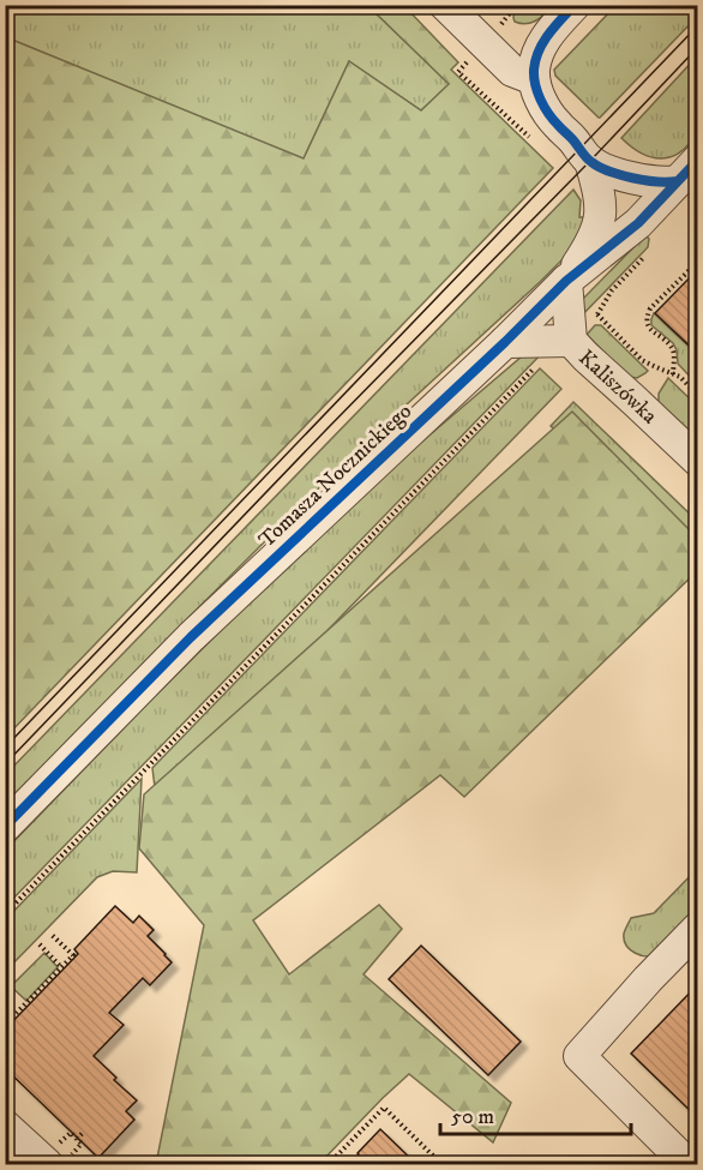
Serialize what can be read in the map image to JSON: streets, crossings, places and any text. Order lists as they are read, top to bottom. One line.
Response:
{"streets":{"street":["Kaliszówka","Tomasza Nocznickiego"]},"crossings":[["Kaliszówka","Tomasza Nocznickiego"]],"scale_bar":"50 m"}
